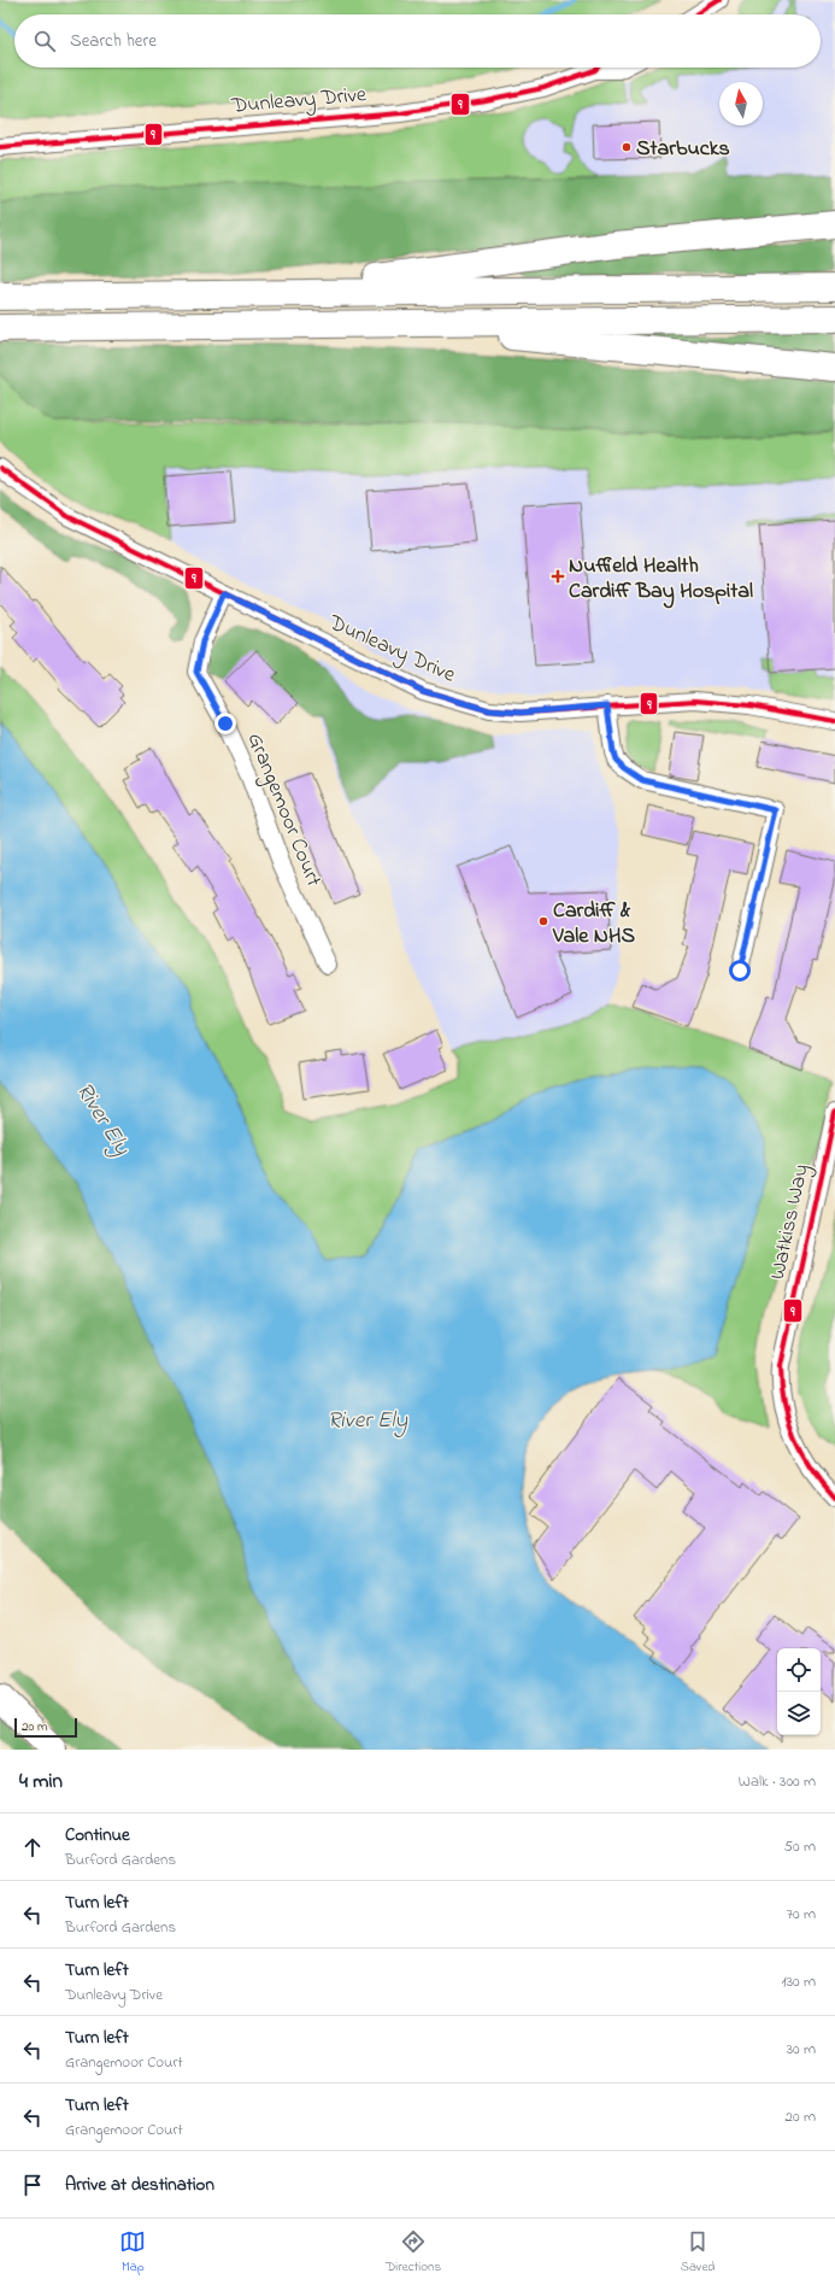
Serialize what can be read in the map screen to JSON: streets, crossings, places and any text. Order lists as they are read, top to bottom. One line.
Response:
{"streets":{"street":["Dunleavy Drive","Grangemoor Court","Watkiss Way"]},"crossings":[["Dunleavy Drive","Grangemoor Court"]],"water":["River Ely"],"places":{"other":["Starbucks","Cardiff & Vale NHS"],"health":["Nuffield Health Cardiff Bay Hospital"]},"lines":["transit line 9"],"scale_bar":"20 m","north":"top","page":{"search":"Search here","scale":"20 m","heading":["4 min","Walk · 300 m"],"list":[["Continue","Burford Gardens","50 m"],["Turn left","Burford Gardens","70 m"],["Turn left","Dunleavy Drive","130 m"],["Turn left","Grangemoor Court","30 m"],["Turn left","Grangemoor Court","20 m"],"Arrive at destination"],"nav":["Map","Directions","Saved"]}}
